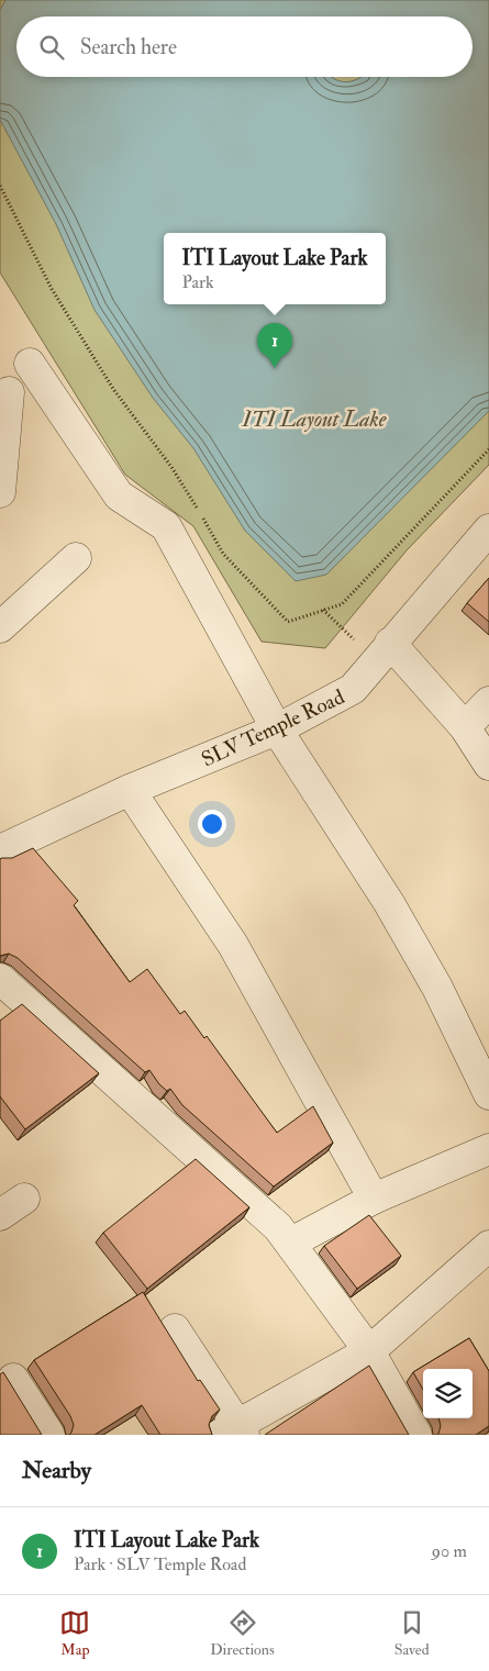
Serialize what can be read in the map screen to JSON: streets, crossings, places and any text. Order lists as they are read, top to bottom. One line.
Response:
{"streets":{"street":["SLV Temple Road"]},"water":["ITI Layout Lake"],"page":{"search":"Search here","popup":["ITI Layout Lake Park","Park"],"pins":"1","heading":"Nearby","list":[{"mark":"1","name":"ITI Layout Lake Park","note":"Park · SLV Temple Road","value":"90 m"}],"nav":["Map","Directions","Saved"]}}
